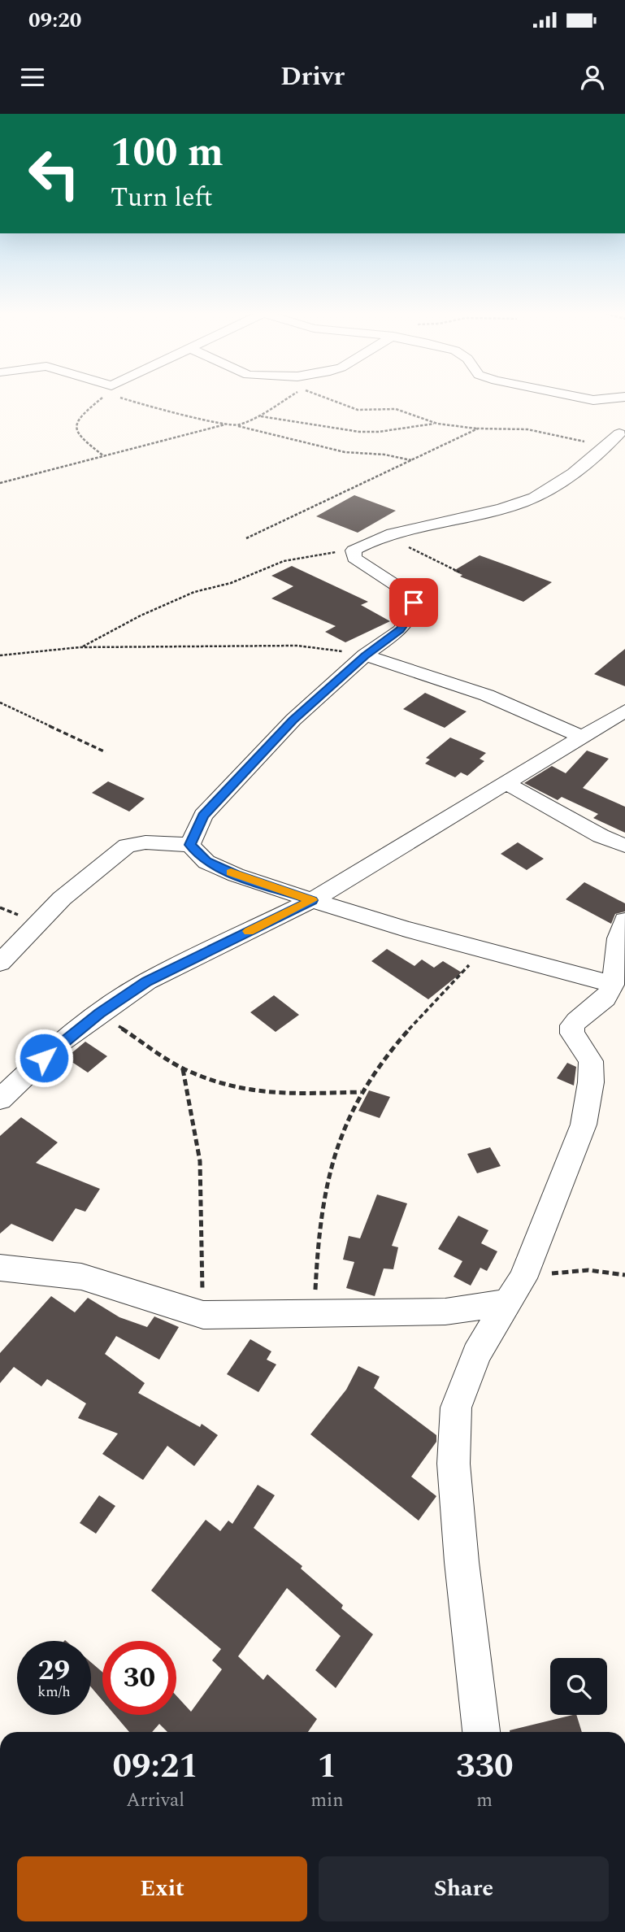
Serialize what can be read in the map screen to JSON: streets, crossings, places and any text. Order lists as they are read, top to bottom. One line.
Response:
{"page":{"status":"09:20","header":"Drivr","turn":["100 m","Turn left"],"speed":"29 km/h","limit":"30","eta":["09:21","Arrival","1","min","330","m"],"buttons":["Exit","Share"]}}
